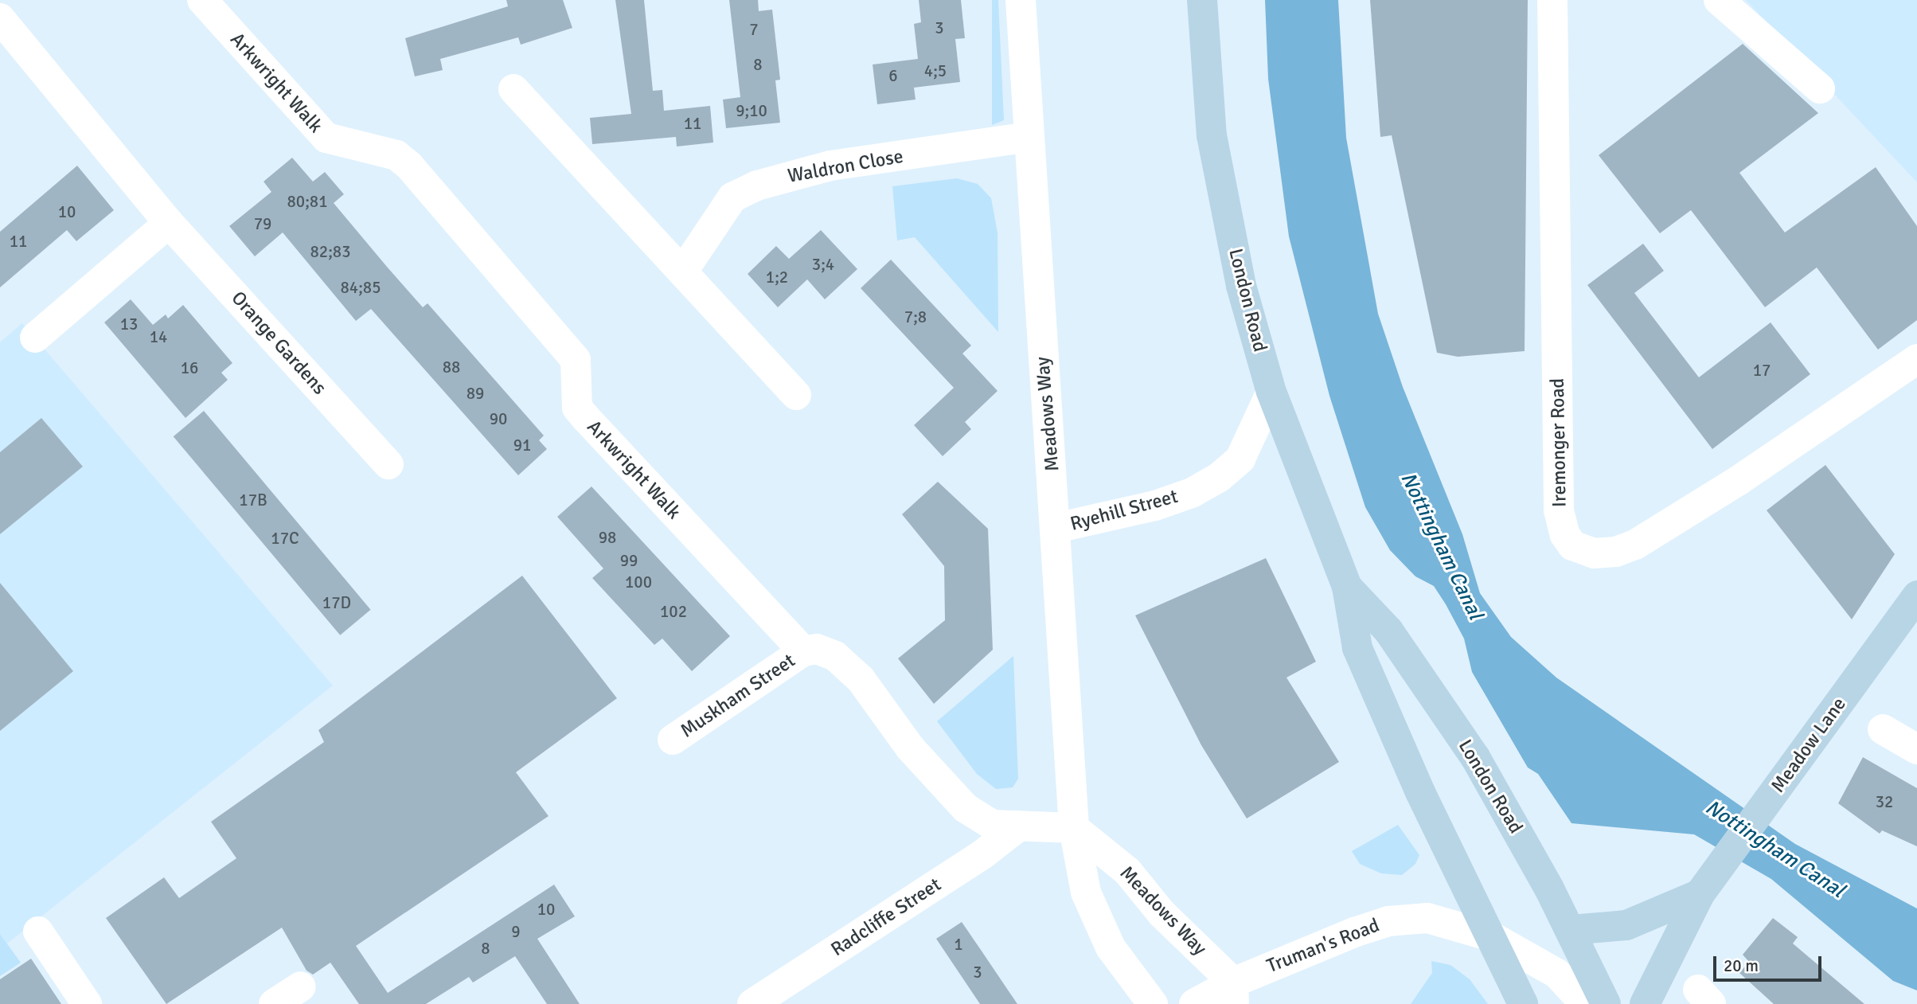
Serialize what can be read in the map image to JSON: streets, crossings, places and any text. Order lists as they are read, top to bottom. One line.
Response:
{"streets":{"main road":["London Road","Meadow Lane"],"street":["Arkwright Walk","Waldron Close","Orange Gardens","Meadows Way","Iremonger Road","Ryehill Street","Muskham Street","Radcliffe Street","Truman's Road"]},"crossings":[["Arkwright Walk","Muskham Street"],["Waldron Close","Meadows Way"],["London Road","Ryehill Street"],["London Road","Truman's Road"],["Meadows Way","Ryehill Street"],["Meadows Way","Truman's Road"]],"water":["Nottingham Canal"],"house_numbers":["3","7","8","4;5","6","9;10","11","80;81","10","79","11","82;83","3;4","1;2","84;85","7;8","13","14","88","16","17","89","90","91","17B","98","17C","99","100","17D","102","32","10","9","1","8","3"],"scale_bar":"20 m"}
